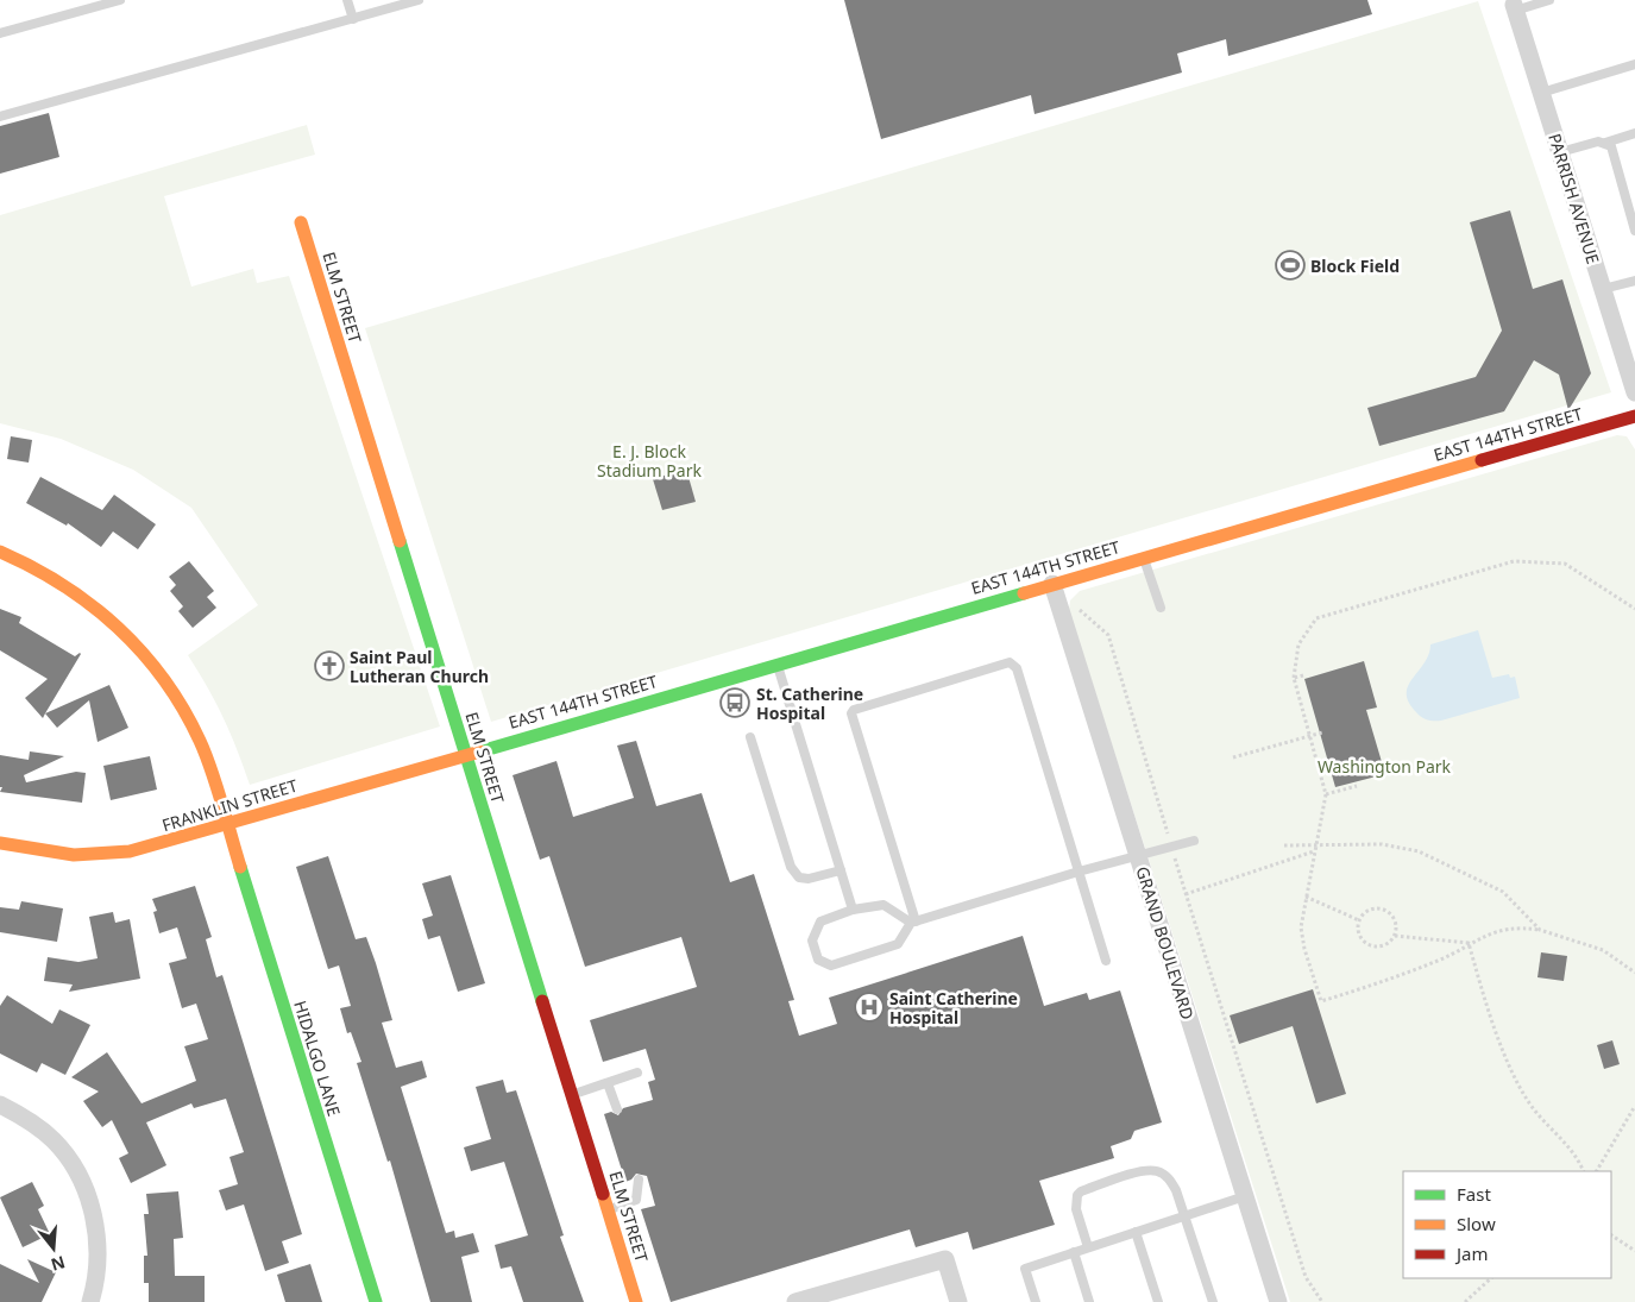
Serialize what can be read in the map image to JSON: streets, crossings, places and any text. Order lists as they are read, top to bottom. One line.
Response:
{"streets":{"street":["PARRISH AVENUE","ELM STREET","EAST 144TH STREET","FRANKLIN STREET","GRAND BOULEVARD","HIDALGO LANE"]},"crossings":[["ELM STREET","EAST 144TH STREET"],["ELM STREET","FRANKLIN STREET"],["EAST 144TH STREET","FRANKLIN STREET"],["EAST 144TH STREET","GRAND BOULEVARD"],["FRANKLIN STREET","HIDALGO LANE"]],"parks":["E. J. Block Stadium Park","Washington Park"],"places":{"sports":["Block Field"],"church":["Saint Paul Lutheran Church"],"bus stop":["St. Catherine Hospital"],"hospital":["Saint Catherine Hospital"]},"legend":["Fast","Slow","Jam"],"north":"bottom"}
